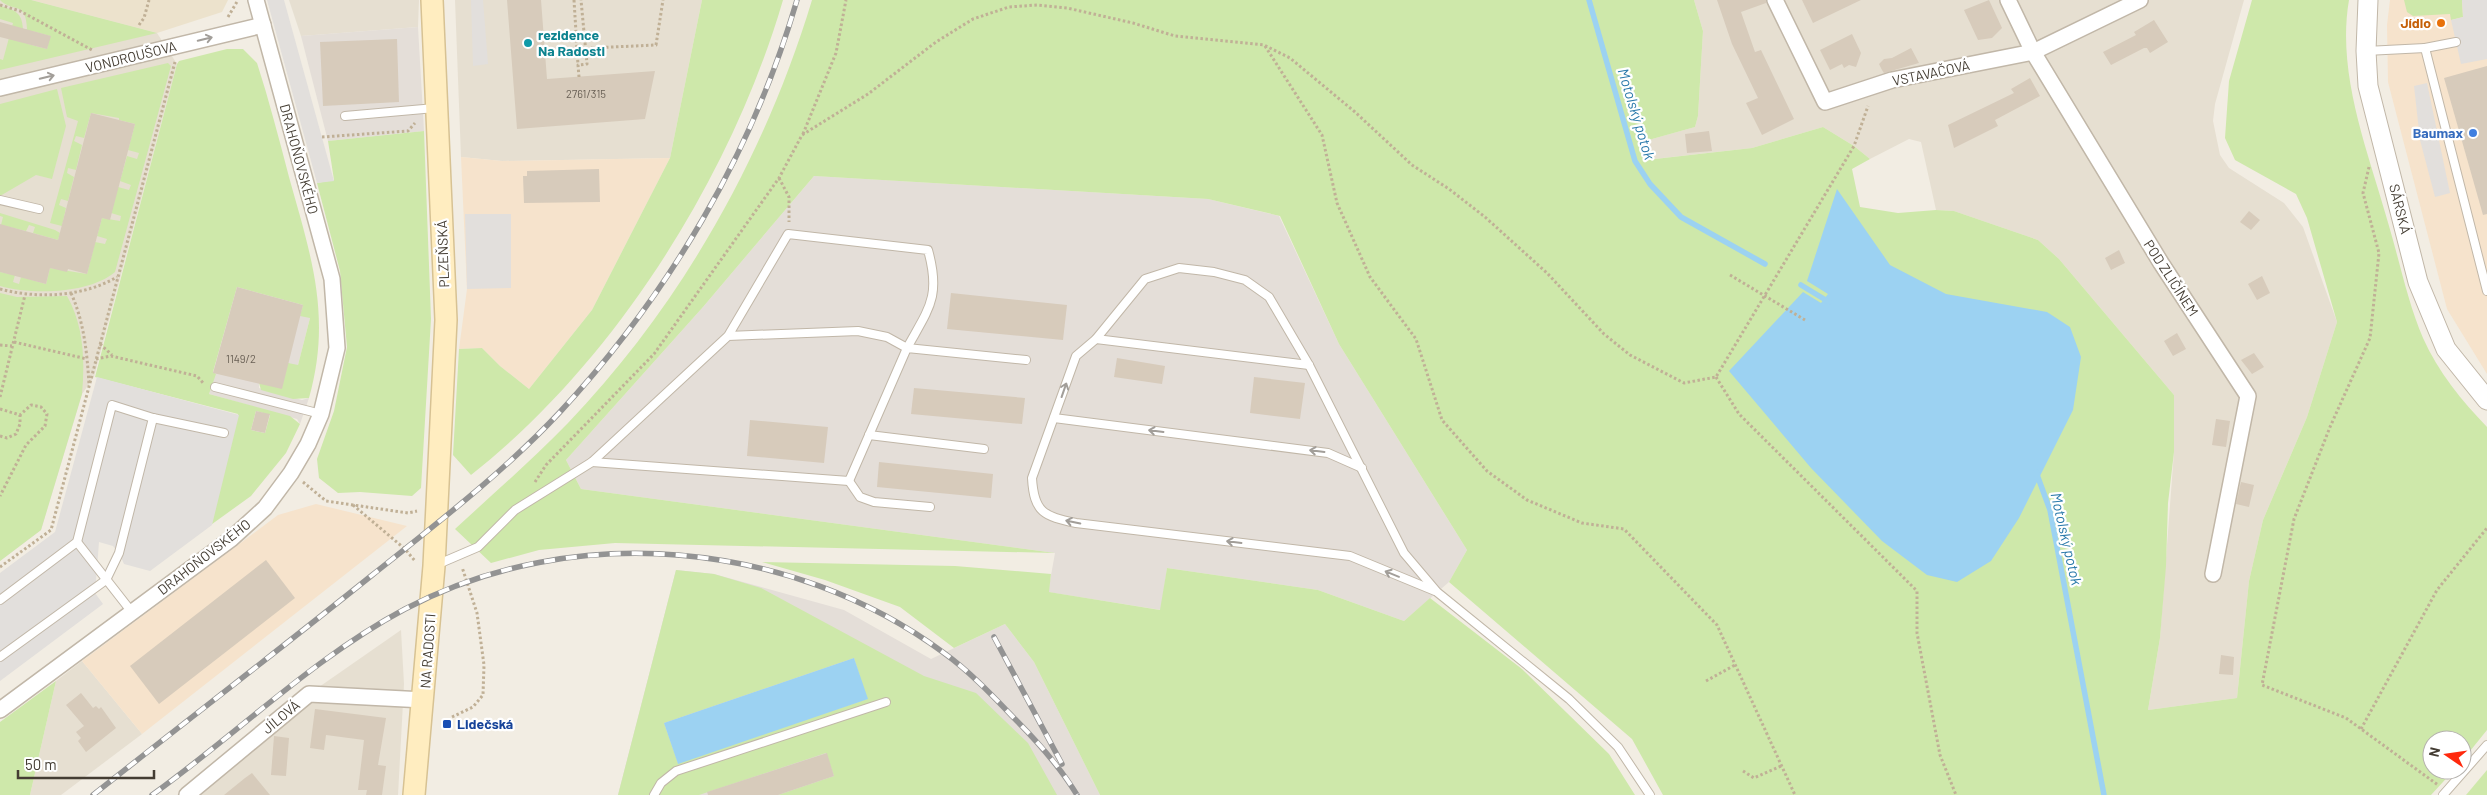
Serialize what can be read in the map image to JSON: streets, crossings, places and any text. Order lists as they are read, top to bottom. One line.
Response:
{"streets":{"main road":["PLZEŇSKÁ","NA RADOSTI"],"street":["VONDROUŠOVA","VSTAVAČOVÁ","DRAHOŇOVSKÉHO","SÁRSKÁ","POD ZLIČÍNEM","JÍLOVÁ"]},"crossings":[["VONDROUŠOVA","DRAHOŇOVSKÉHO"],["VSTAVAČOVÁ","POD ZLIČÍNEM"],["PLZEŇSKÁ","NA RADOSTI"],["NA RADOSTI","JÍLOVÁ"]],"one_way":["VONDROUŠOVA"],"water":["Motolský potok"],"places":{"other":["Jídlo","rezidence Na Radosti","Baumax"],"transit":["Lidečská"]},"house_numbers":["2761/315","1149/2"],"scale_bar":"50 m","north":"left"}
